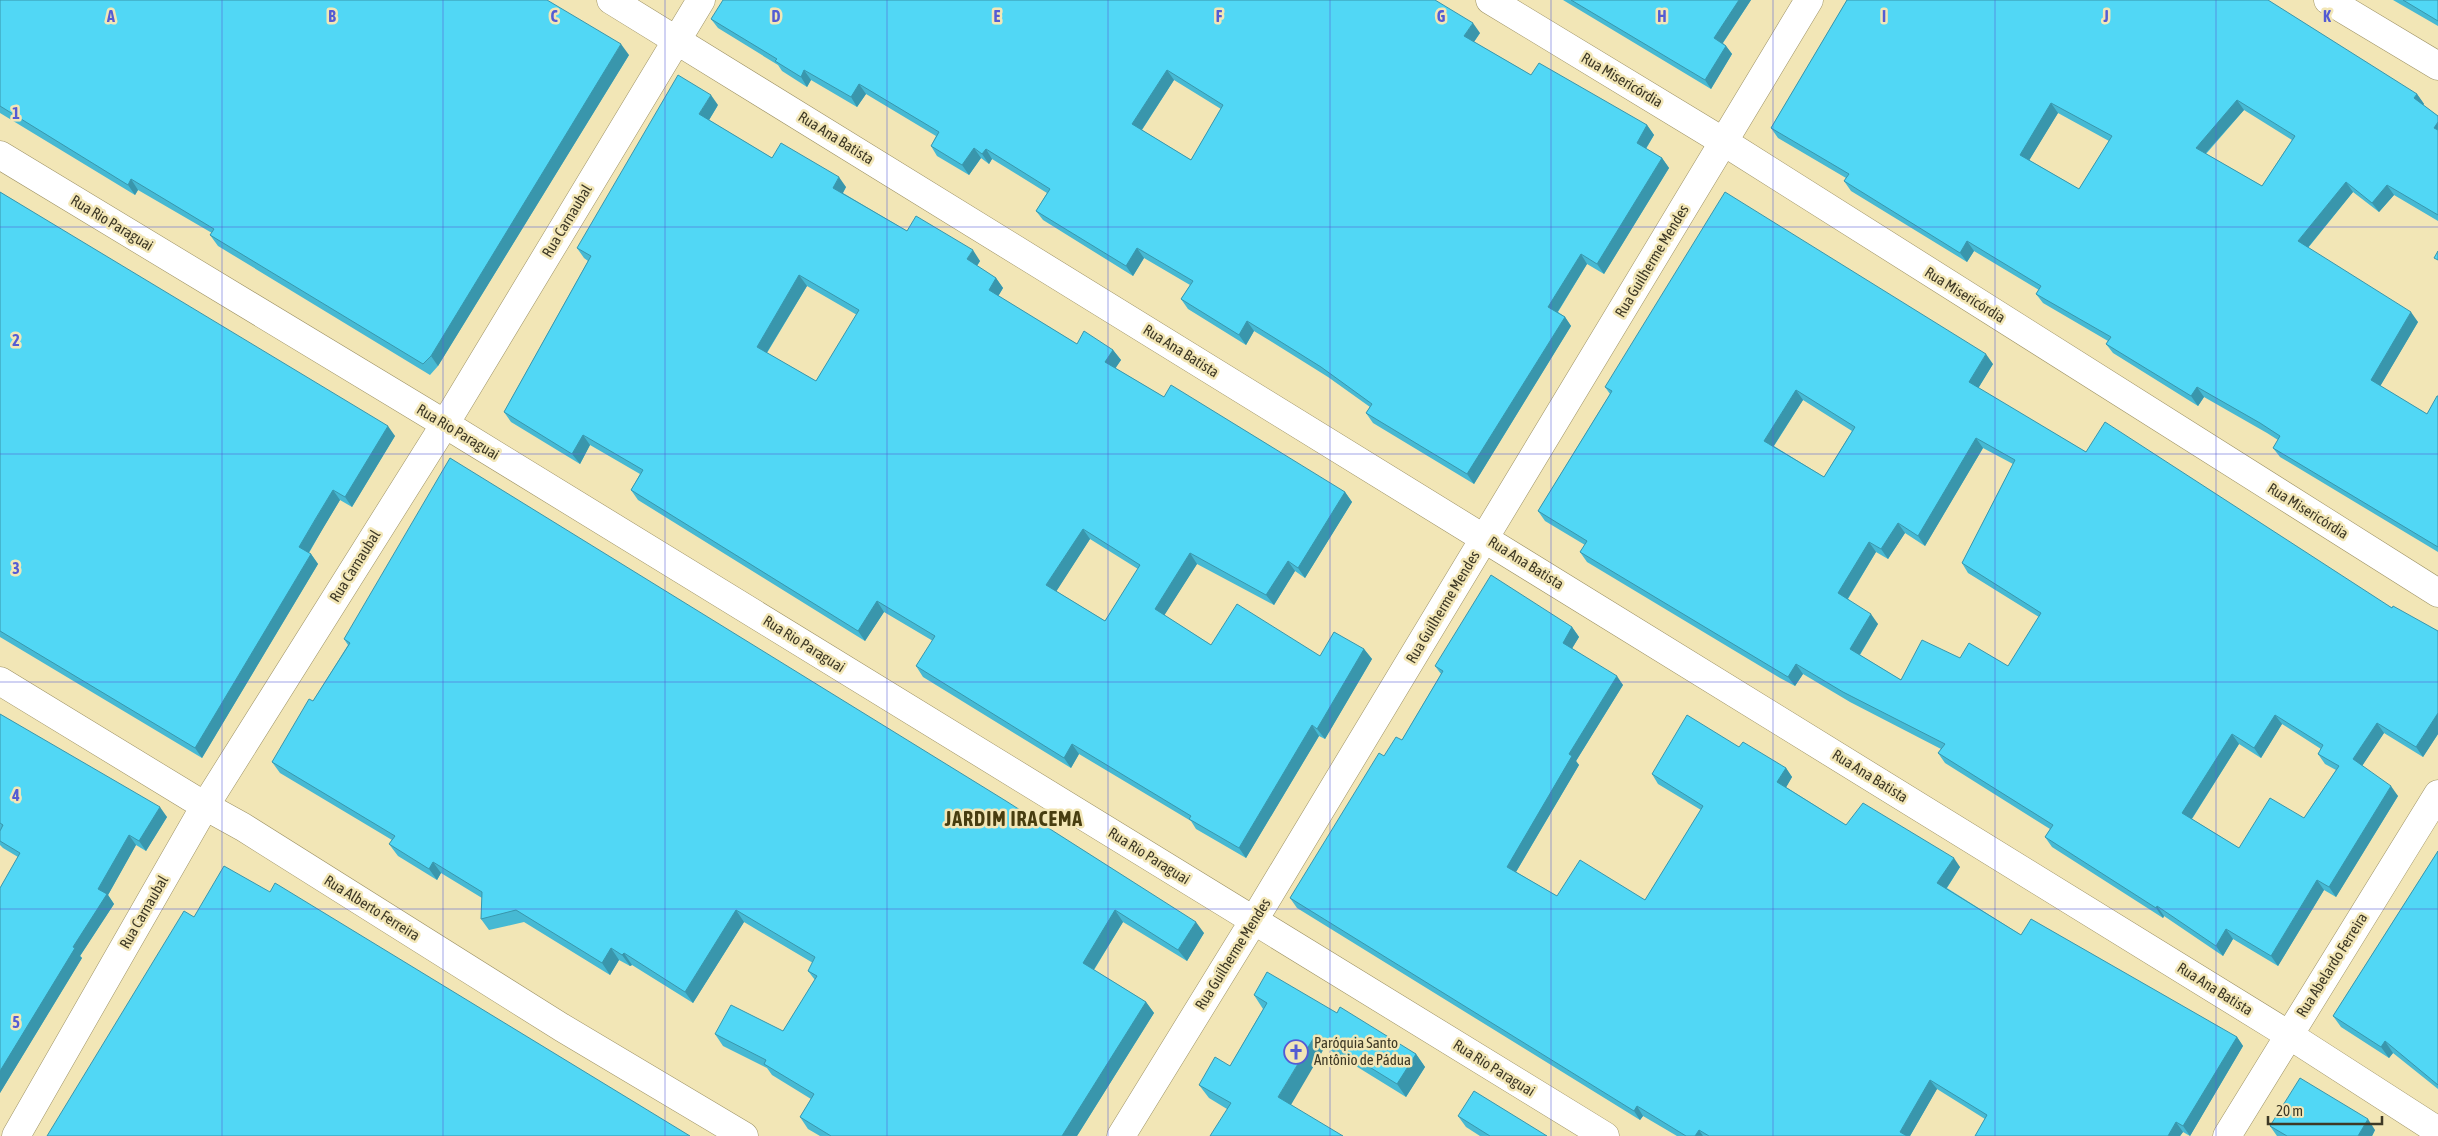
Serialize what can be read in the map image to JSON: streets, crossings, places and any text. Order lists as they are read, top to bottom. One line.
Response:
{"streets":{"street":["Rua Misericórdia","Rua Ana Batista","Rua Carnaubal","Rua Rio Paraguai","Rua Guilherme Mendes","Rua Alberto Ferreira","Rua Abelardo Ferreira"]},"crossings":[["Rua Misericórdia","Rua Guilherme Mendes"],["Rua Ana Batista","Rua Carnaubal"],["Rua Ana Batista","Rua Guilherme Mendes"],["Rua Ana Batista","Rua Abelardo Ferreira"],["Rua Carnaubal","Rua Rio Paraguai"],["Rua Carnaubal","Rua Alberto Ferreira"],["Rua Rio Paraguai","Rua Guilherme Mendes"]],"districts":["JARDIM IRACEMA"],"places":{"church":["Paróquia Santo Antônio de Pádua"]},"scale_bar":"20 m","grid":{"columns":["A","B","C","D","E","F","G","H","I","J","K"],"rows":["1","2","3","4","5"]}}
